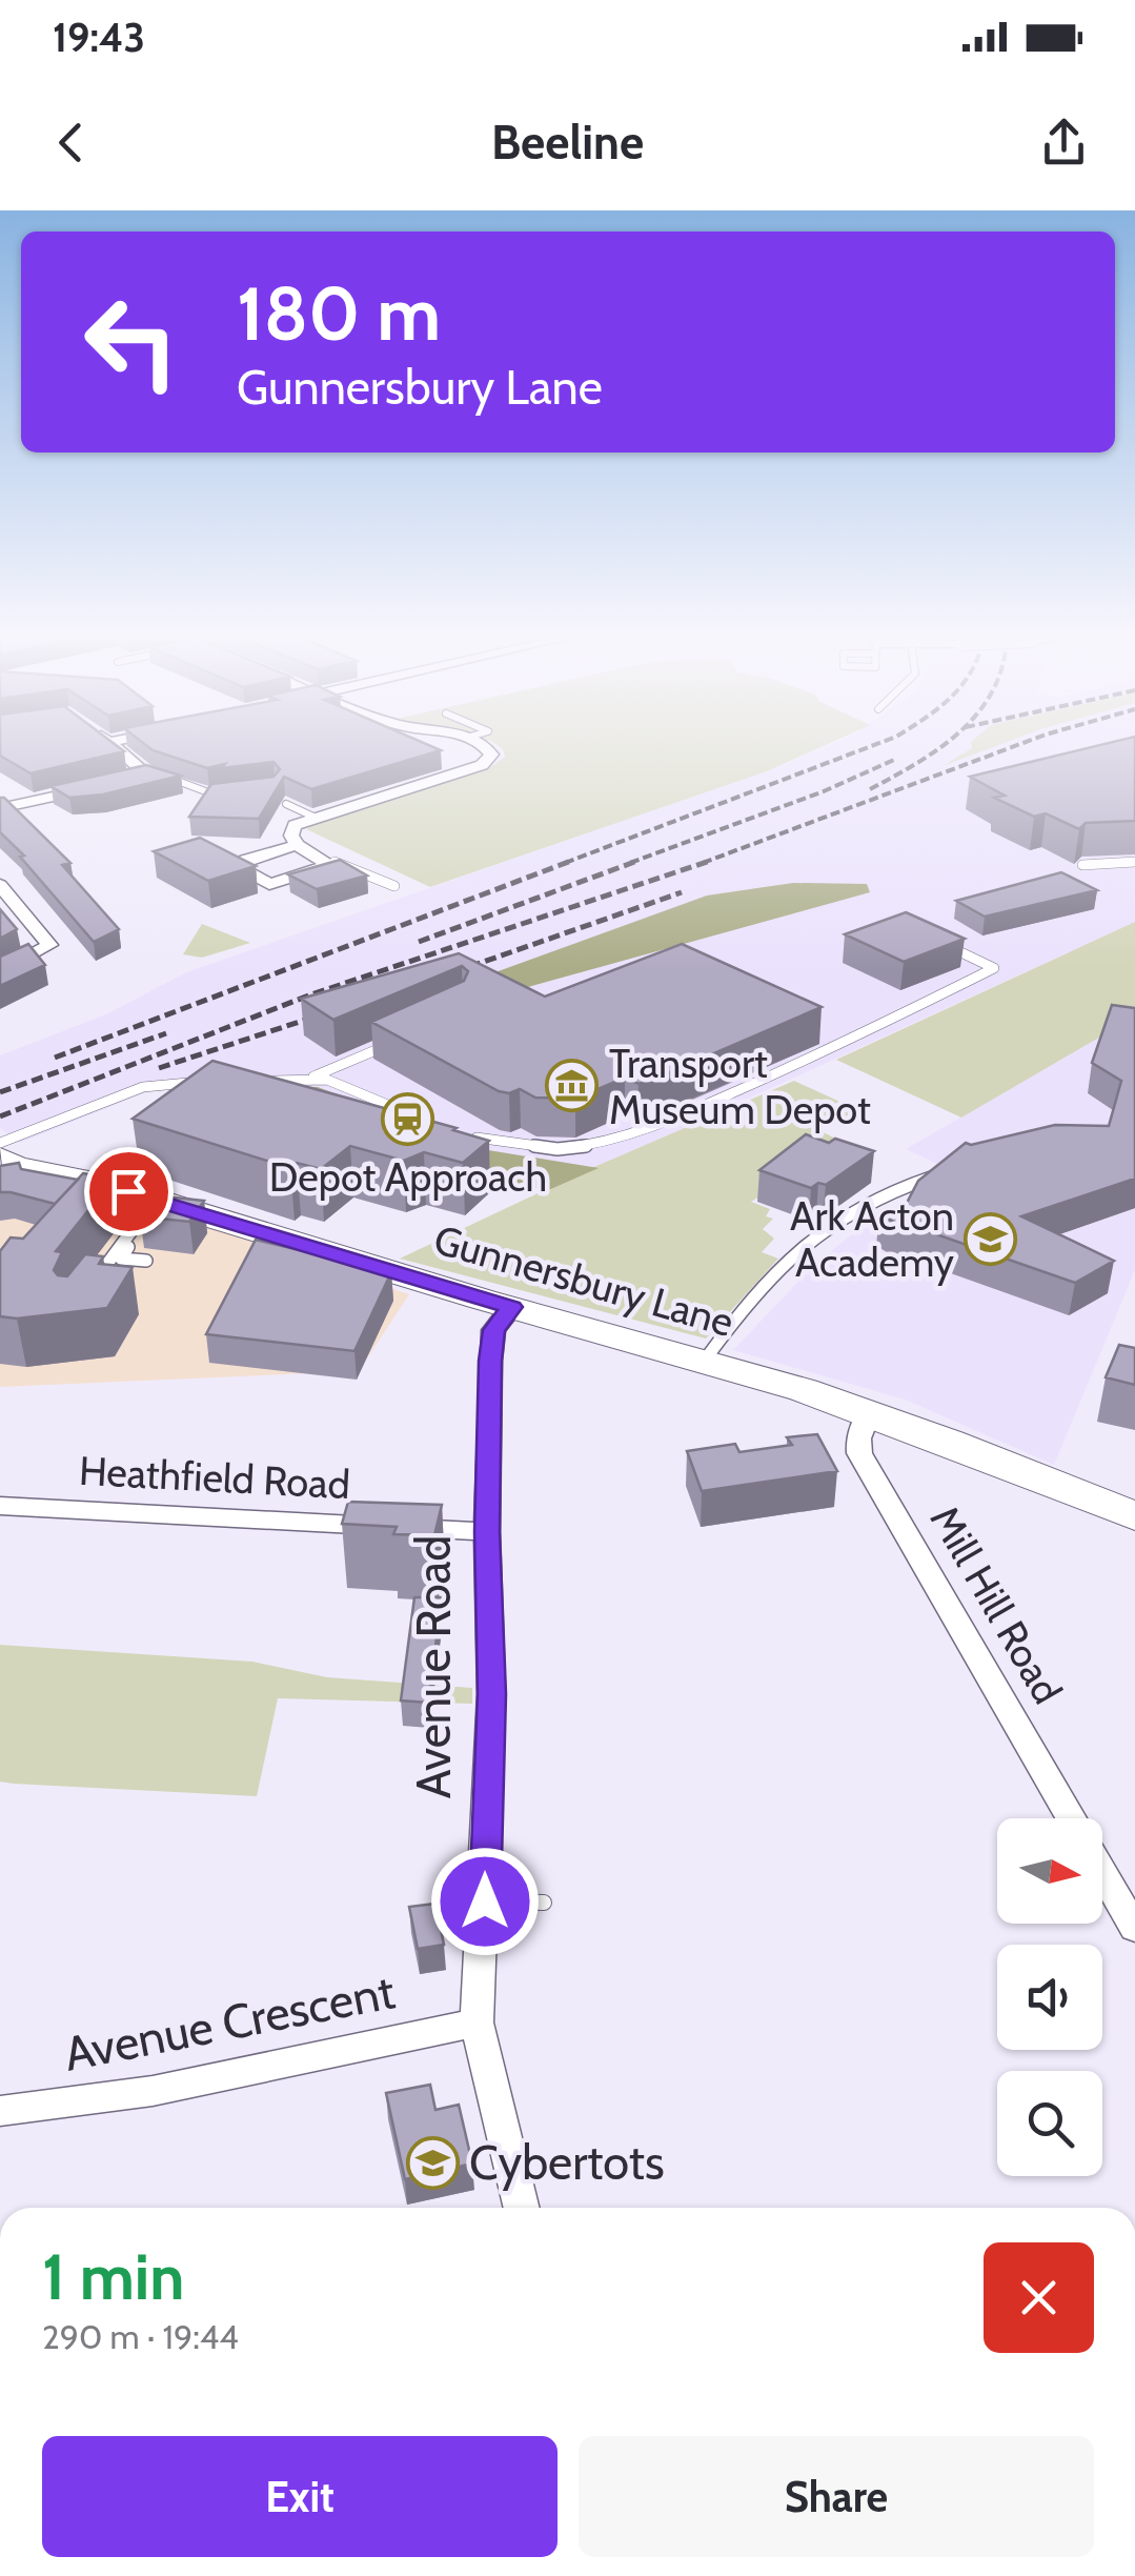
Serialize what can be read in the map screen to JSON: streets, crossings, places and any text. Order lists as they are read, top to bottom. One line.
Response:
{"streets":{"main road":["Gunnersbury Lane"],"street":["Heathfield Road","Mill Hill Road","Avenue Road","Avenue Crescent"]},"crossings":[["Gunnersbury Lane","Mill Hill Road"],["Gunnersbury Lane","Avenue Road"],["Heathfield Road","Avenue Road"],["Avenue Road","Avenue Crescent"]],"places":{"museum":["Transport Museum Depot"],"station":["Depot Approach"],"school or university":["Ark Acton Academy","Cybertots"]},"north":"right","page":{"status":"19:43","header":"Beeline","turn":["180 m","Gunnersbury Lane"],"heading":["1 min","290 m · 19:44"],"buttons":["Exit","Share"]}}
